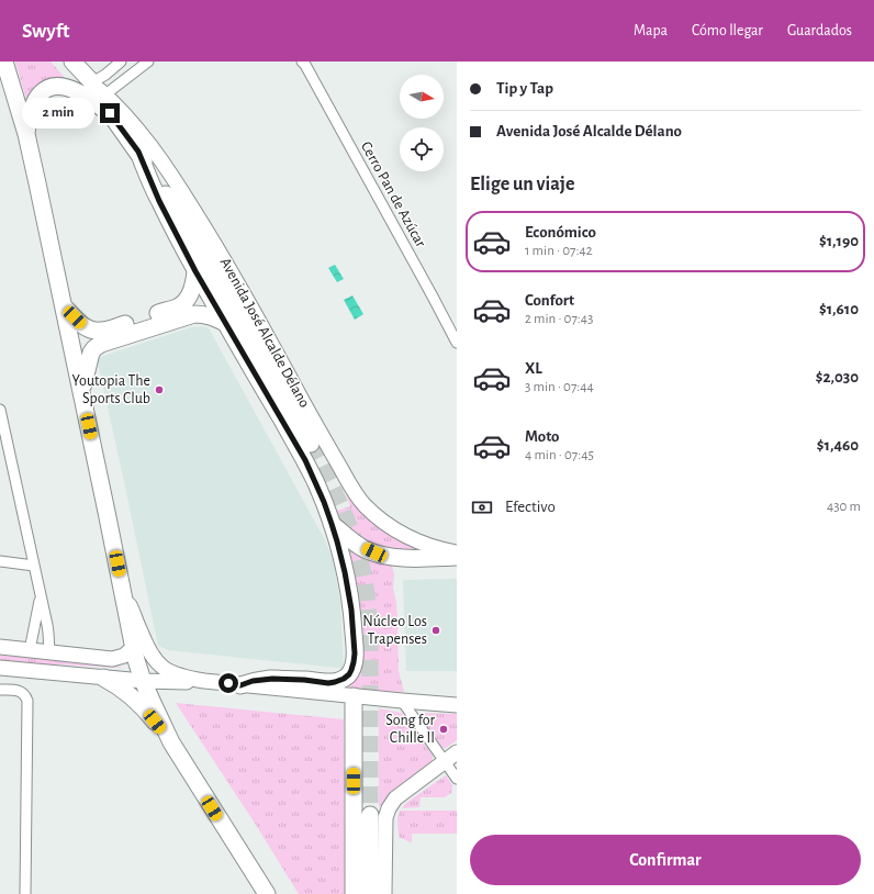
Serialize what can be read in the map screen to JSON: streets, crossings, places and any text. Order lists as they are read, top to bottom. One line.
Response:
{"streets":{"main road":["Avenida José Alcalde Délano"],"street":["Cerro Pan de Azúcar"]},"places":["Youtopia The Sports Club","Núcleo Los Trapenses","Song for Chille II"],"north":"right","page":{"header":"Swyft","nav":["Mapa","Cómo llegar","Guardados"],"banner":["Tip y Tap","Avenida José Alcalde Délano"],"bubble":"2 min","heading":"Elige un viaje","list":[{"name":"Económico","note":"1 min · 07:42","value":"$1,190"},{"name":"Confort","note":"2 min · 07:43","value":"$1,610"},{"name":"XL","note":"3 min · 07:44","value":"$2,030"},{"name":"Moto","note":"4 min · 07:45","value":"$1,460"}],"pay":["Efectivo","430 m"],"buttons":"Confirmar"}}
